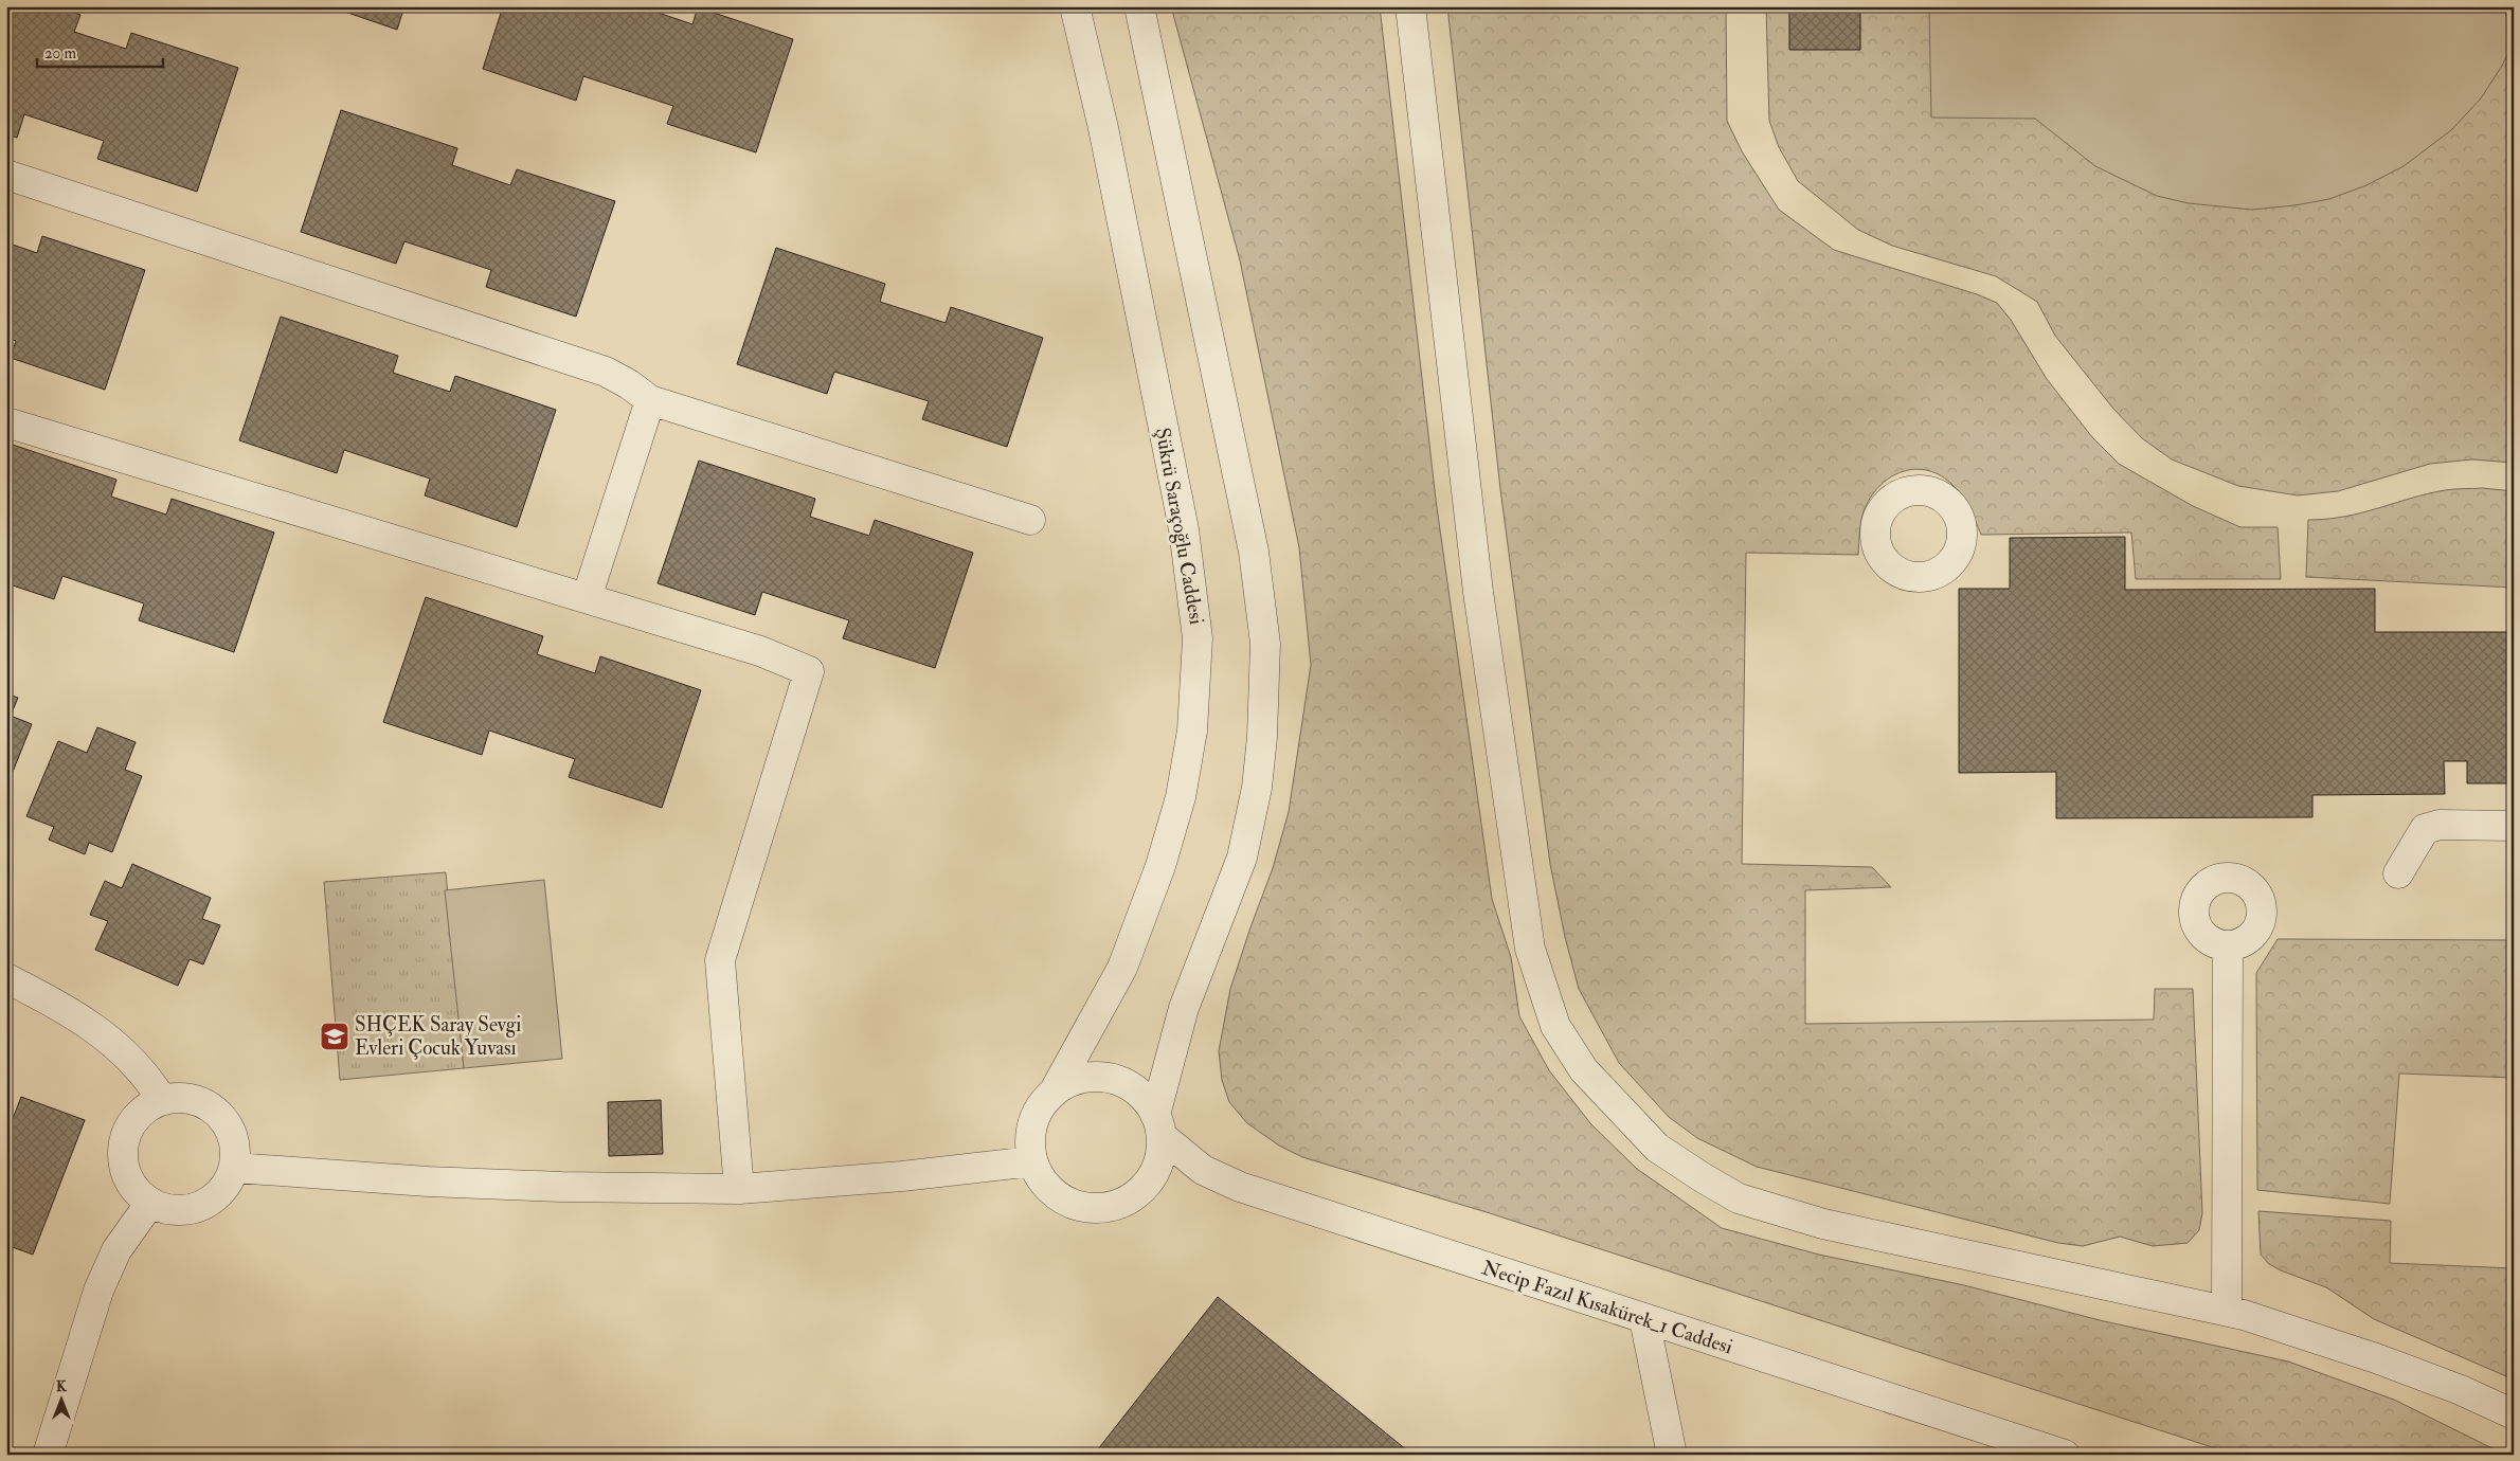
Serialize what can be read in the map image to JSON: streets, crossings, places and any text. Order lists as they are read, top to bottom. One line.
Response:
{"streets":{"street":["Şükrü Saraçoğlu Caddesi","Necip Fazıl Kısakürek_1 Caddesi"]},"crossings":[["Şükrü Saraçoğlu Caddesi","Necip Fazıl Kısakürek_1 Caddesi"]],"places":{"school or university":["SHÇEK Saray Sevgi Evleri Çocuk Yuvası"]},"scale_bar":"20 m","north":"top"}
